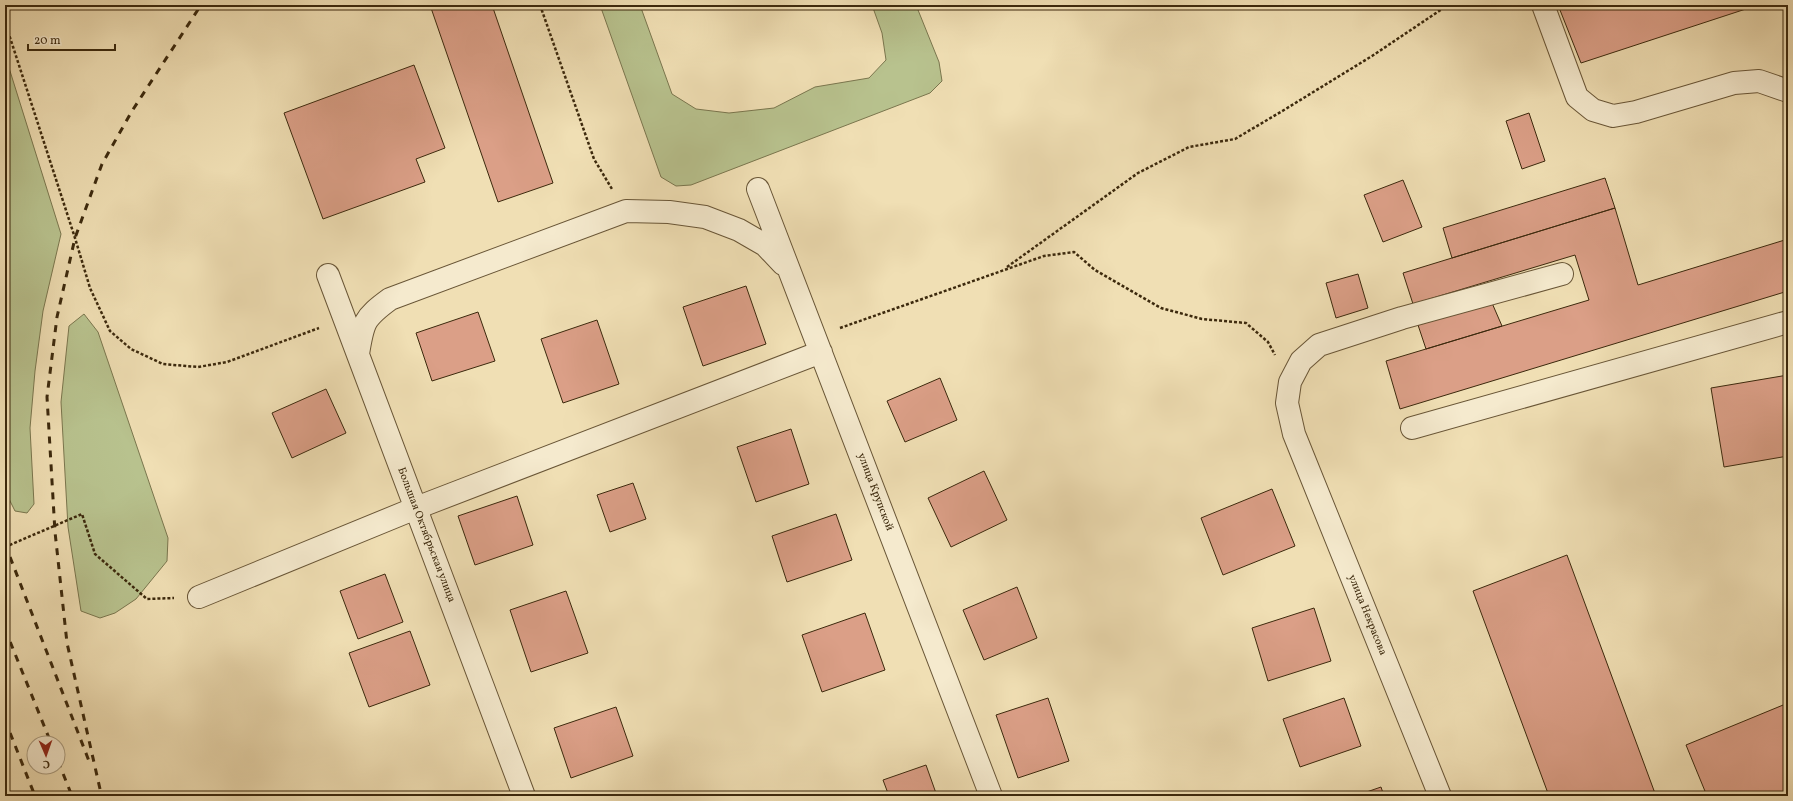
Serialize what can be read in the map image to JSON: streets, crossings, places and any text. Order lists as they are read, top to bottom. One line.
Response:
{"streets":{"street":["улица Крупской","Большая Октябрьская улица","улица Некрасова"]},"scale_bar":"20 m","north":"bottom"}
